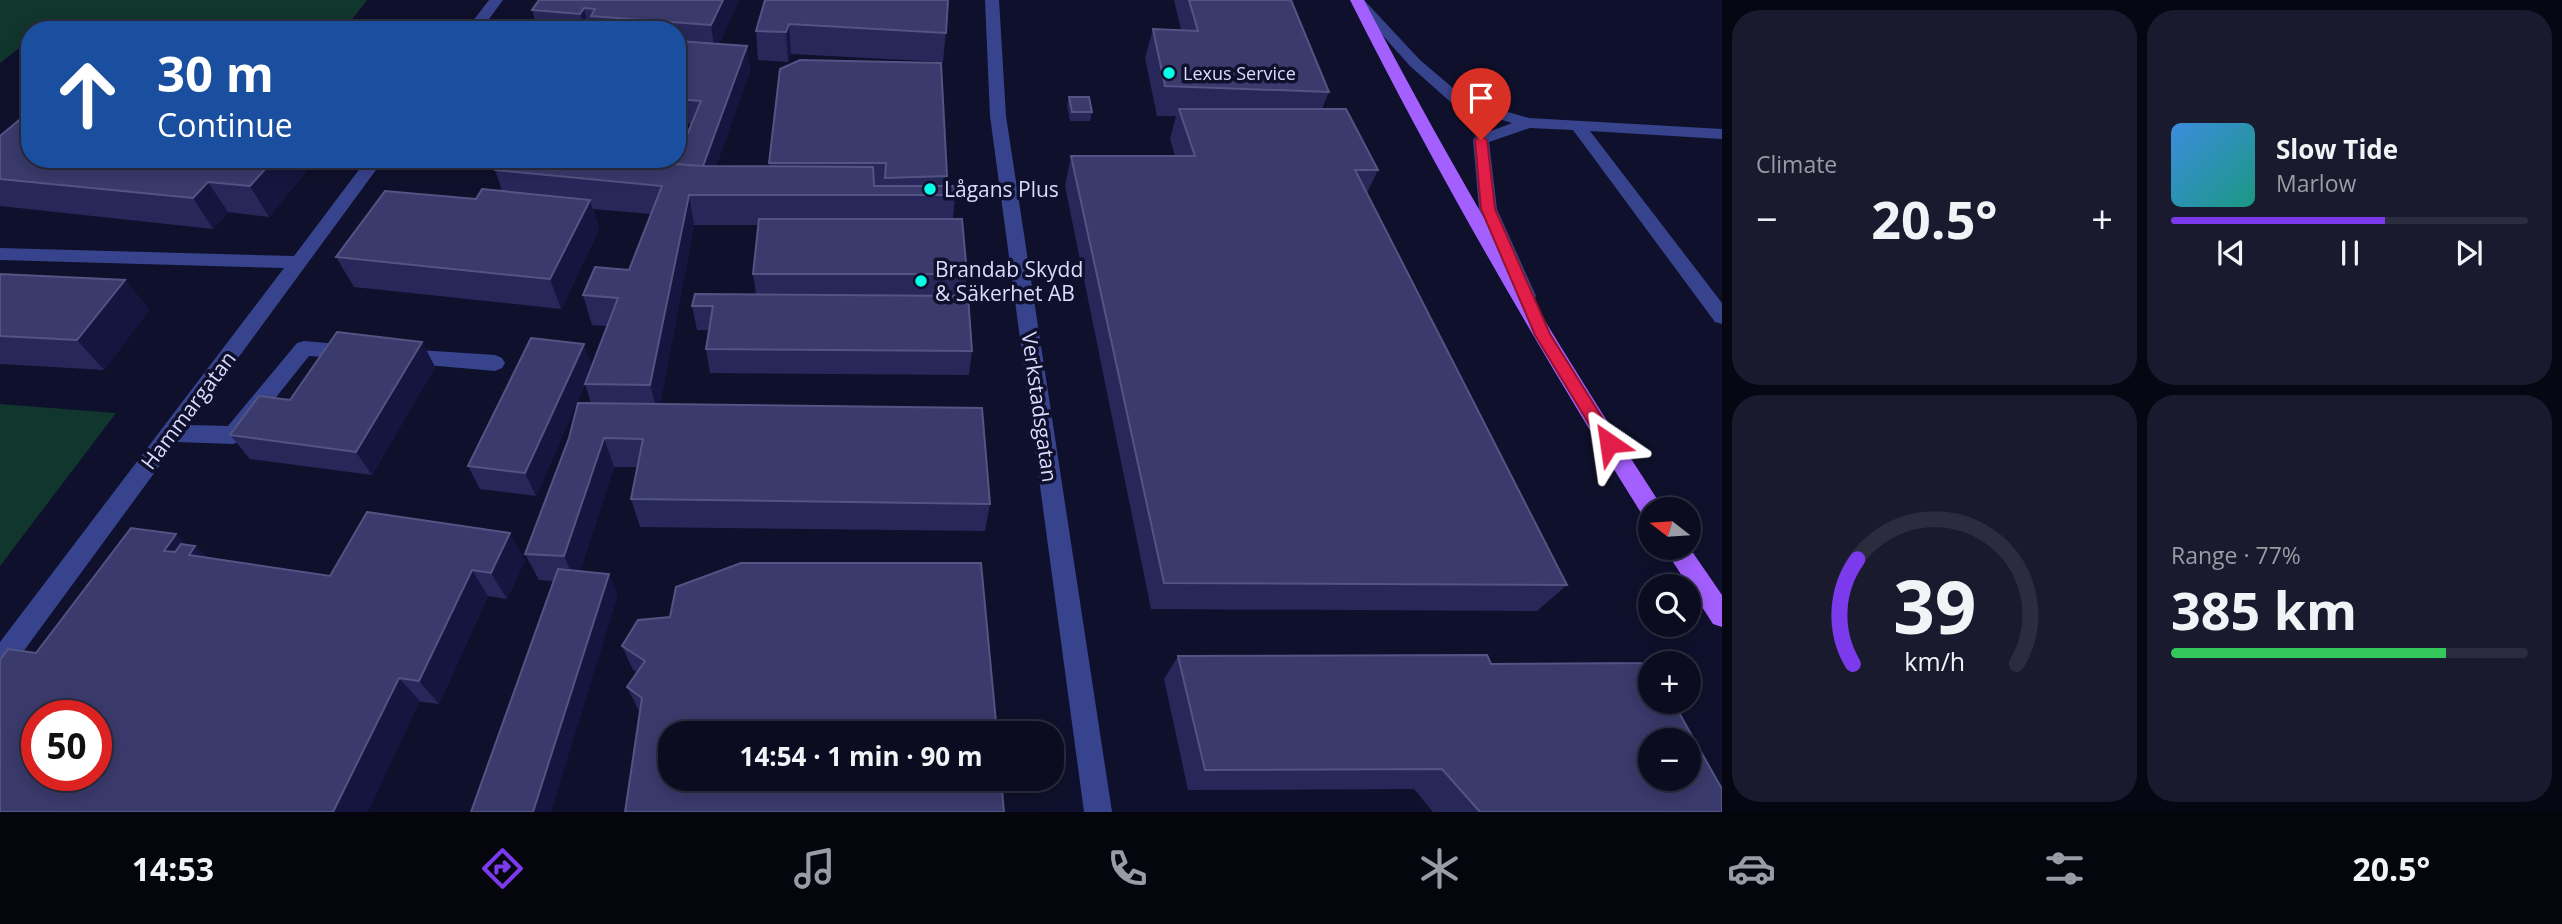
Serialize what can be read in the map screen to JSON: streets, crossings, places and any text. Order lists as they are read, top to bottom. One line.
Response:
{"streets":{"street":["Verkstadsgatan","Hammargatan"]},"places":["Lexus Service","Lågans Plus","Brandab Skydd & Säkerhet AB"],"north":"left","page":{"tile":["Climate",["Range · 77%","385 km"]],"turn":["30 m","Continue"],"song":["Slow Tide","Marlow"],"heat":["−","20.5°","+"],"map_buttons":["+","−"],"limit":"50","trip":"14:54 · 1 min · 90 m","tabs":["14:53","20.5°"],"gauge":["39","km/h"]}}
